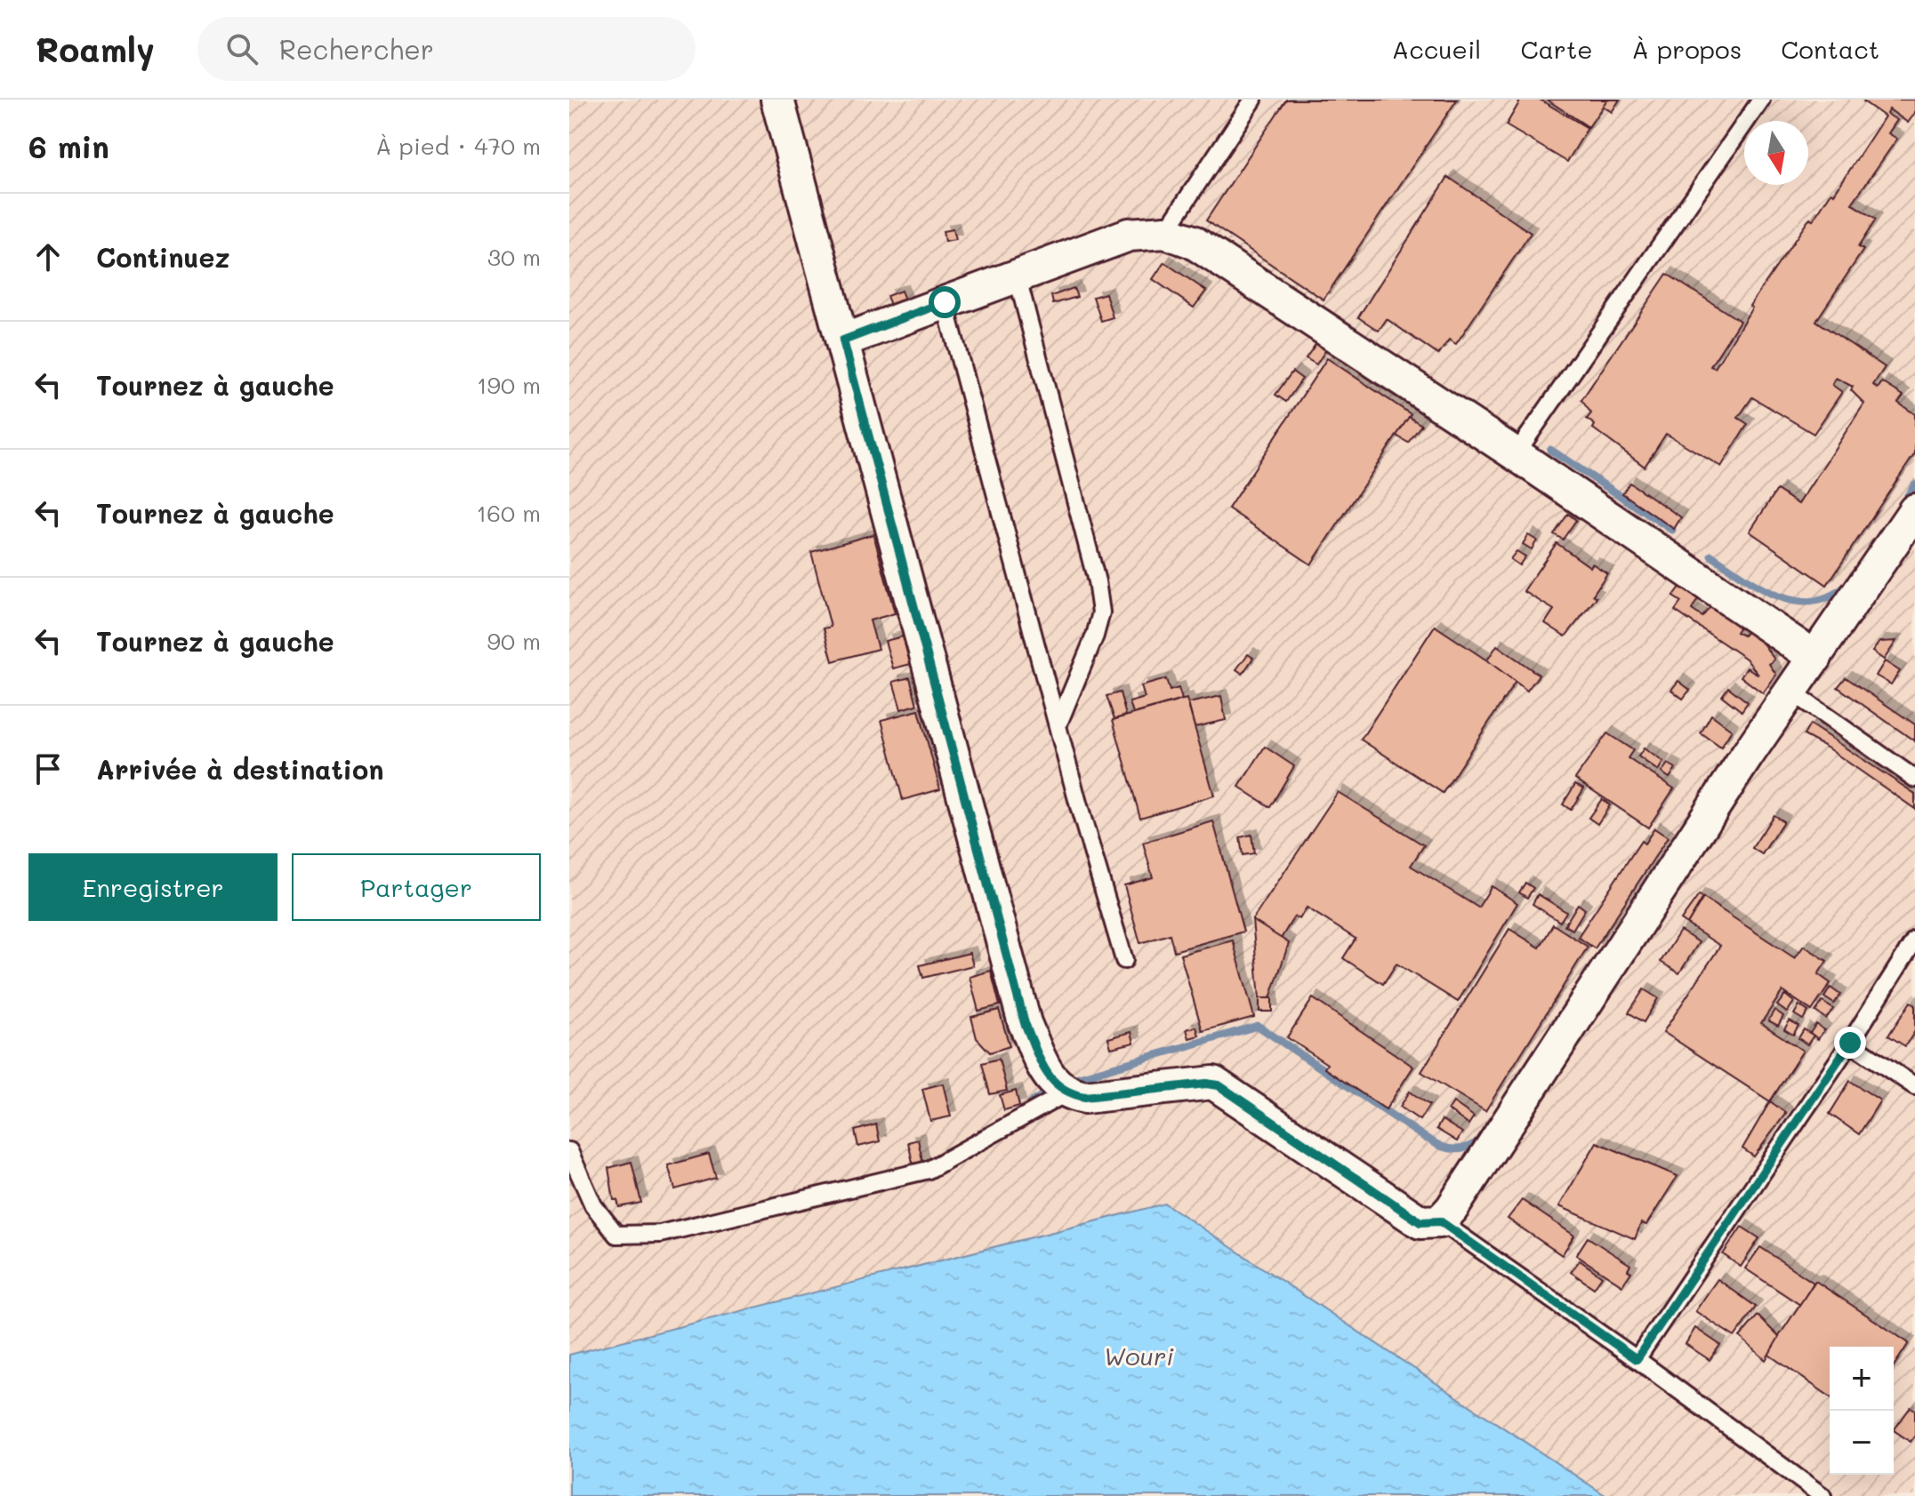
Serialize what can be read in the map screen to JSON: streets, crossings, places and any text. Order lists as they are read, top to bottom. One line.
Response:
{"water":["Wouri"],"north":"bottom","page":{"header":"Roamly","search":"Rechercher","nav":["Accueil","Carte","À propos","Contact"],"heading":["6 min","À pied · 470 m"],"list":[["Continuez","30 m"],["Tournez à gauche","190 m"],["Tournez à gauche","160 m"],["Tournez à gauche","90 m"],"Arrivée à destination"],"buttons":["Enregistrer","Partager"],"map_buttons":["+","−"]}}
